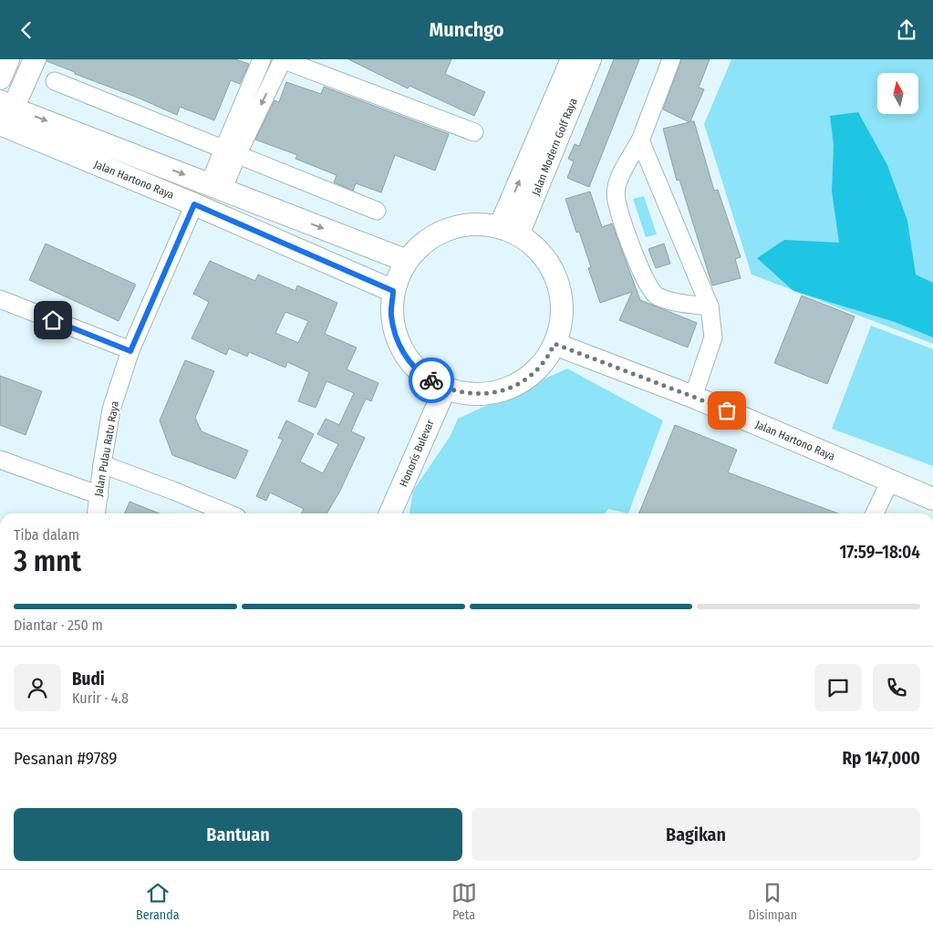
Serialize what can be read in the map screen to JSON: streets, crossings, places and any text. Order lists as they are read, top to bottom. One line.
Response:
{"streets":{"street":["Jalan Modern Golf Raya","Jalan Hartono Raya","Jalan Pulau Ratu Raya","Honoris Bulevar"]},"crossings":[["Jalan Hartono Raya","Jalan Pulau Ratu Raya"]],"north":"top","page":{"header":"Munchgo","heading":["3 mnt","Tiba dalam","17:59–18:04"],"panel":["Budi","Kurir · 4.8","Pesanan #9789","Rp 147,000"],"bar":"Diantar · 250 m","buttons":["Bantuan","Bagikan"],"tabs":["Beranda","Peta","Disimpan"]}}
